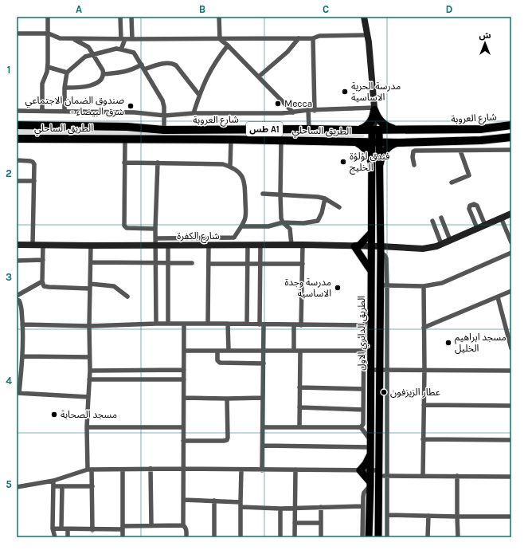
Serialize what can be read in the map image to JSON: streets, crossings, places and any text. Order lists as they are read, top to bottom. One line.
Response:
{"streets":{"highway":["شارع العروبة","الطريق الساحلي","طس A1"],"main road":["الطريق الدائري الاول"],"street":["شارع الكفرة"]},"crossings":[["شارع العروبة","الطريق الدائري الاول"],["الطريق الساحلي","الطريق الدائري الاول"],["شارع الكفرة","الطريق الدائري الاول"]],"places":["مدرسة الحرية الاساسية","Mecca","صندوق الضمان الاجتماعي - شرق البيضاء","فندق لؤلؤة الخليج","مدرسة وجدة الاساسية","مسجد ابراهيم الخليل","عطار الزيزفون","مسجد الصحابة"],"north":"top","grid":{"columns":["A","B","C","D"],"rows":["1","2","3","4","5"]}}
